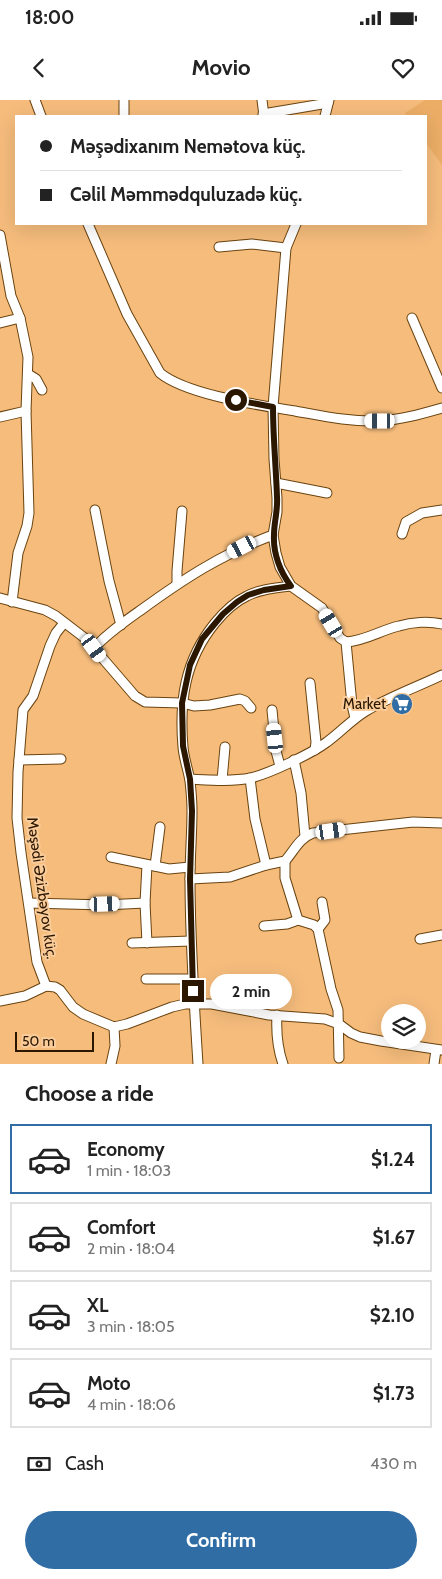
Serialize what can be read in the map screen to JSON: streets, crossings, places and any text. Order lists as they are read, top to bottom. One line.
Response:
{"streets":{"street":["Məşədi Əzizbəyov küç."]},"places":{"supermarket":["Market"]},"scale_bar":"50 m","page":{"status":"18:00","header":"Movio","banner":["Məşədixanım Nemətova küç.","Cəlil Məmmədquluzadə küç."],"bubble":"2 min","scale":"50 m","heading":"Choose a ride","list":[{"name":"Economy","note":"1 min · 18:03","value":"$1.24"},{"name":"Comfort","note":"2 min · 18:04","value":"$1.67"},{"name":"XL","note":"3 min · 18:05","value":"$2.10"},{"name":"Moto","note":"4 min · 18:06","value":"$1.73"}],"pay":["Cash","430 m"],"buttons":"Confirm"}}
